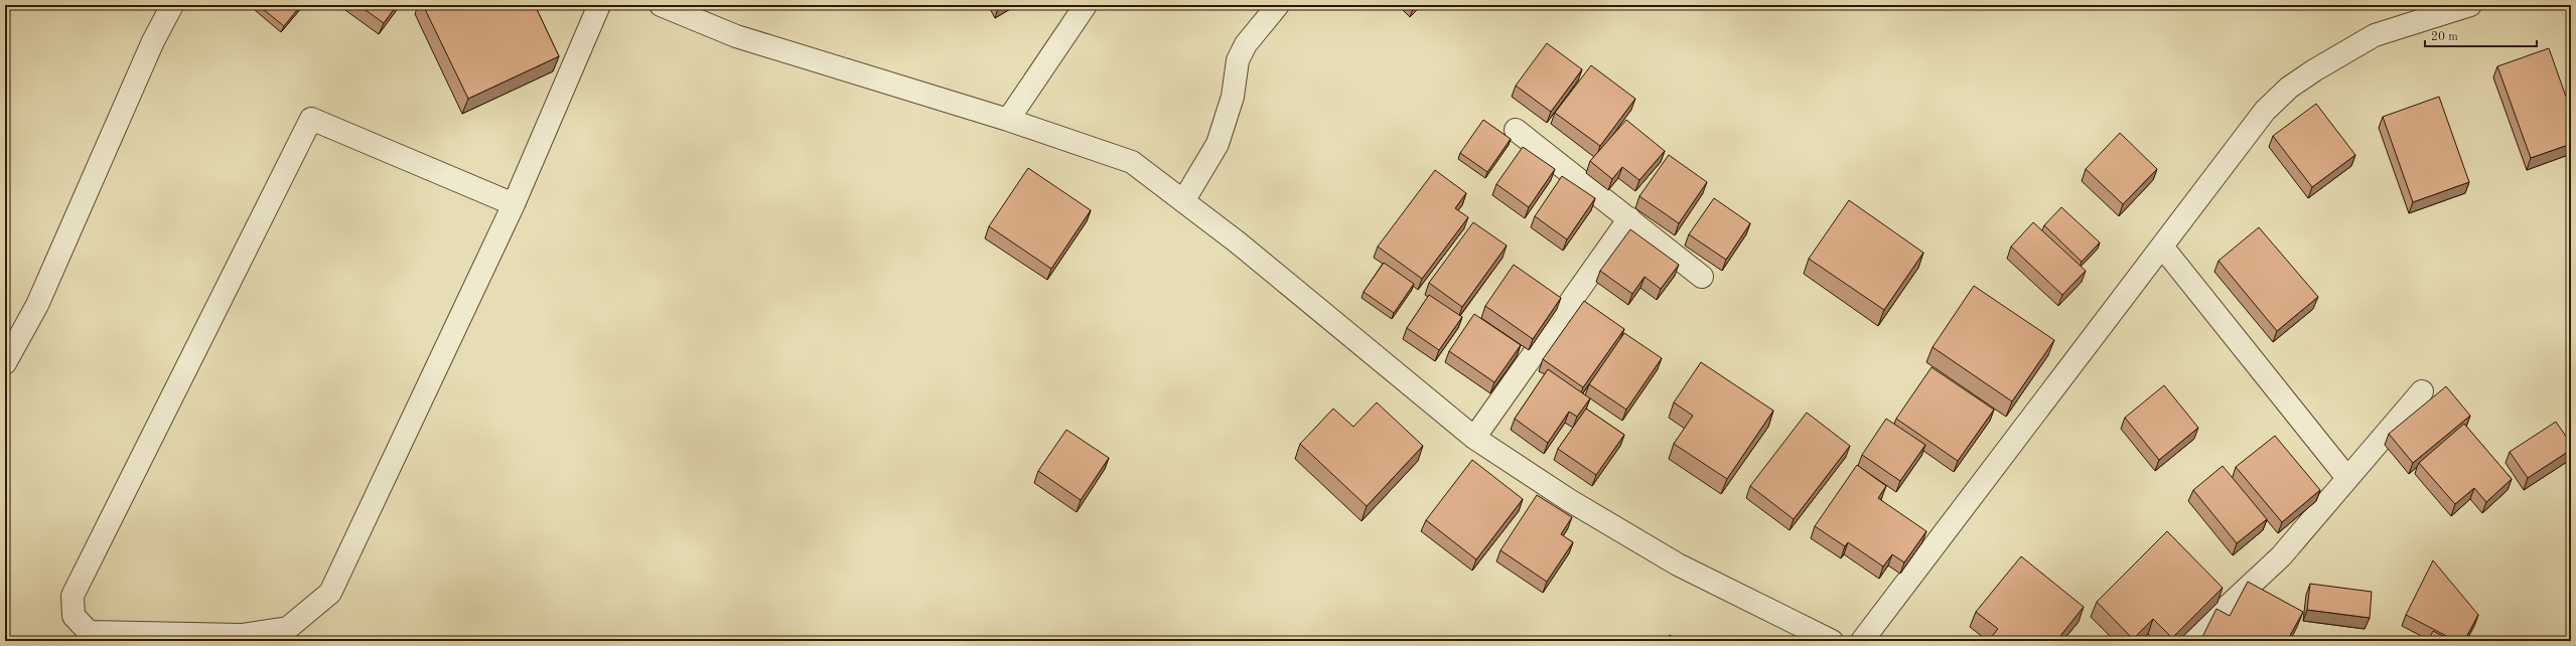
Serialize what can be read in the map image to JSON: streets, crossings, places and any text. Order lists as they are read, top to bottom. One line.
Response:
{"scale_bar":"20 m"}
